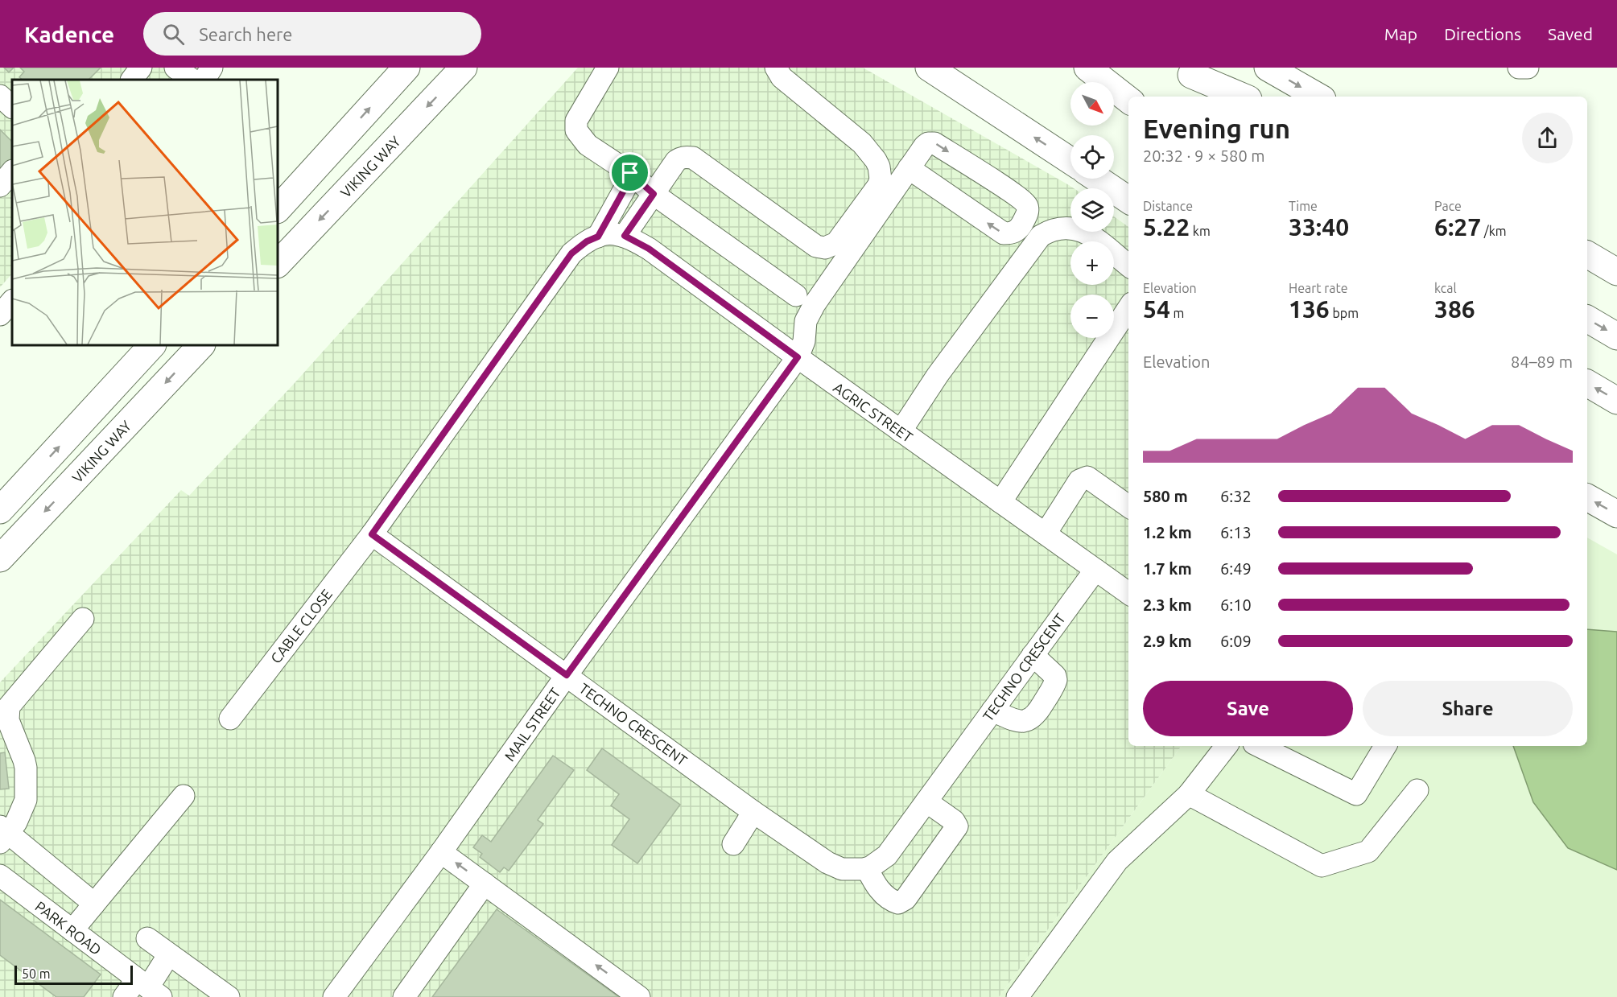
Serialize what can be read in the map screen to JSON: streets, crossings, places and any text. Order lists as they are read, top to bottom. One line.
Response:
{"streets":{"main road":["VIKING WAY"],"street":["AGRIC STREET","CABLE CLOSE","TECHNO CRESCENT","MAIL STREET","PARK ROAD"]},"crossings":[["AGRIC STREET","TECHNO CRESCENT"],["AGRIC STREET","MAIL STREET"],["CABLE CLOSE","TECHNO CRESCENT"],["TECHNO CRESCENT","MAIL STREET"]],"scale_bar":"50 m","north":"bottom right","page":{"header":"Kadence","search":"Search here","nav":["Map","Directions","Saved"],"map_buttons":["+","−"],"heading":["Evening run","20:32 · 9 × 580 m"],"stats":[["Distance","5.22 km"],["Time","33:40"],["Pace","6:27 /km"],["Elevation","54 m"],["Heart rate","136 bpm"],["kcal","386"]],"chart":["Elevation","84–89 m"],"list":[{"name":"580 m","note":"6:32"},{"name":"1.2 km","note":"6:13"},{"name":"1.7 km","note":"6:49"},{"name":"2.3 km","note":"6:10"},{"name":"2.9 km","note":"6:09"}],"buttons":["Save","Share"],"scale":"50 m"}}
